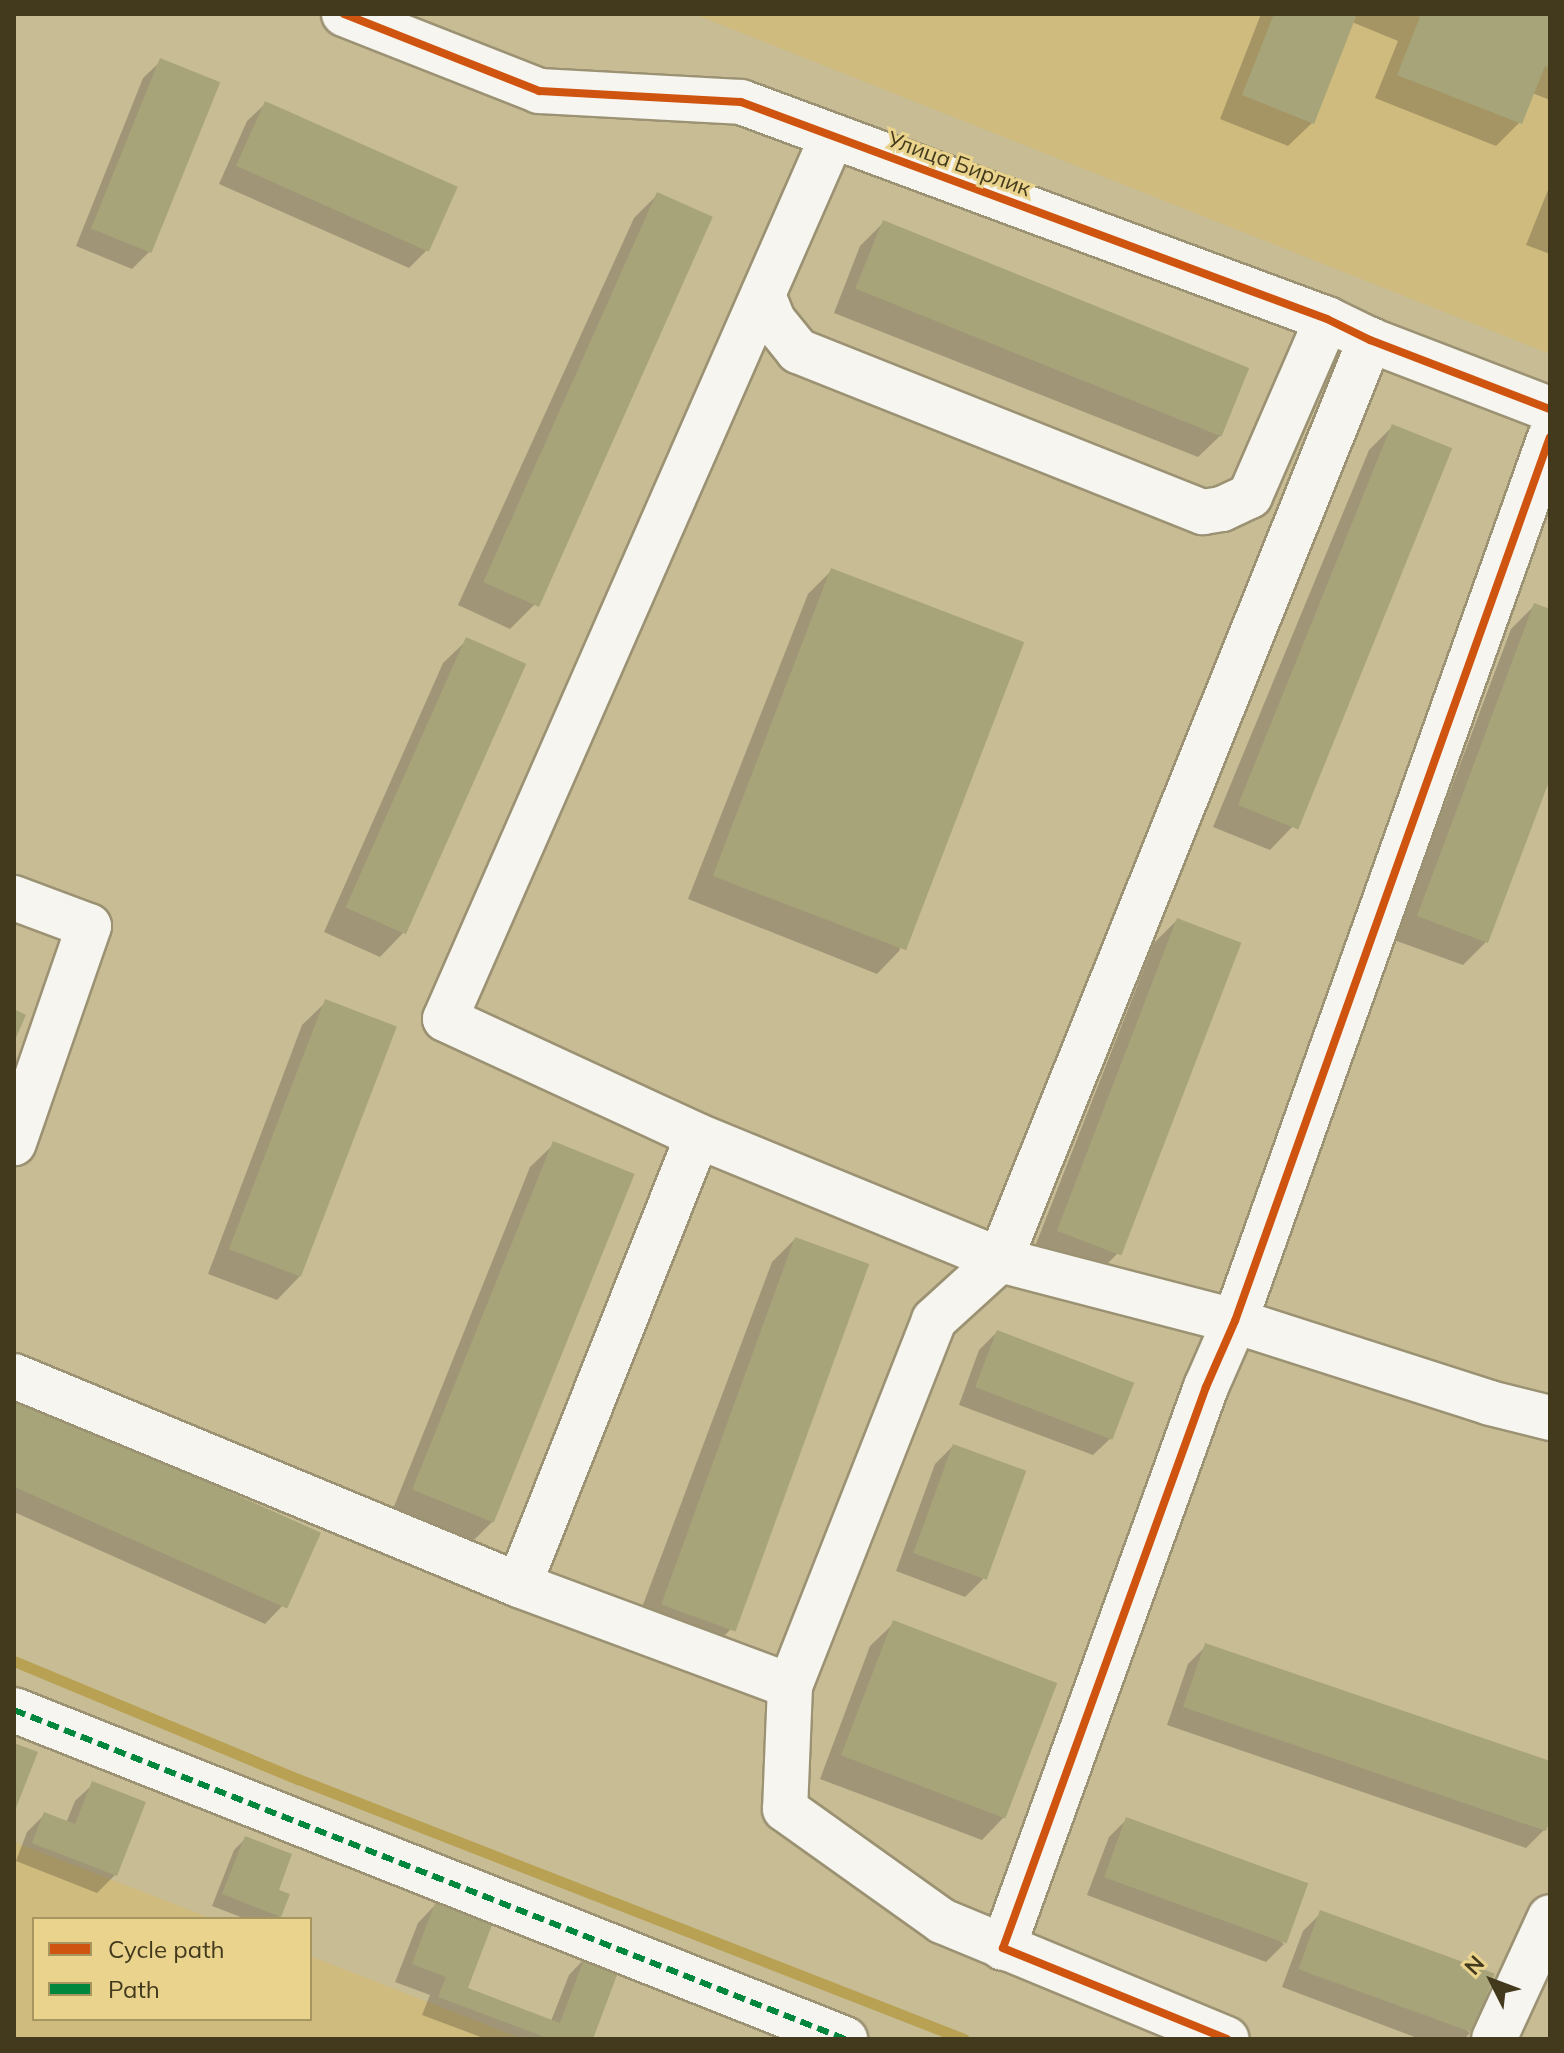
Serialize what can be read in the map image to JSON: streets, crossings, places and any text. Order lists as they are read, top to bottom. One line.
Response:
{"streets":{"street":["Улица Бирлик"]},"legend":["Cycle path","Path"],"north":"top left"}
